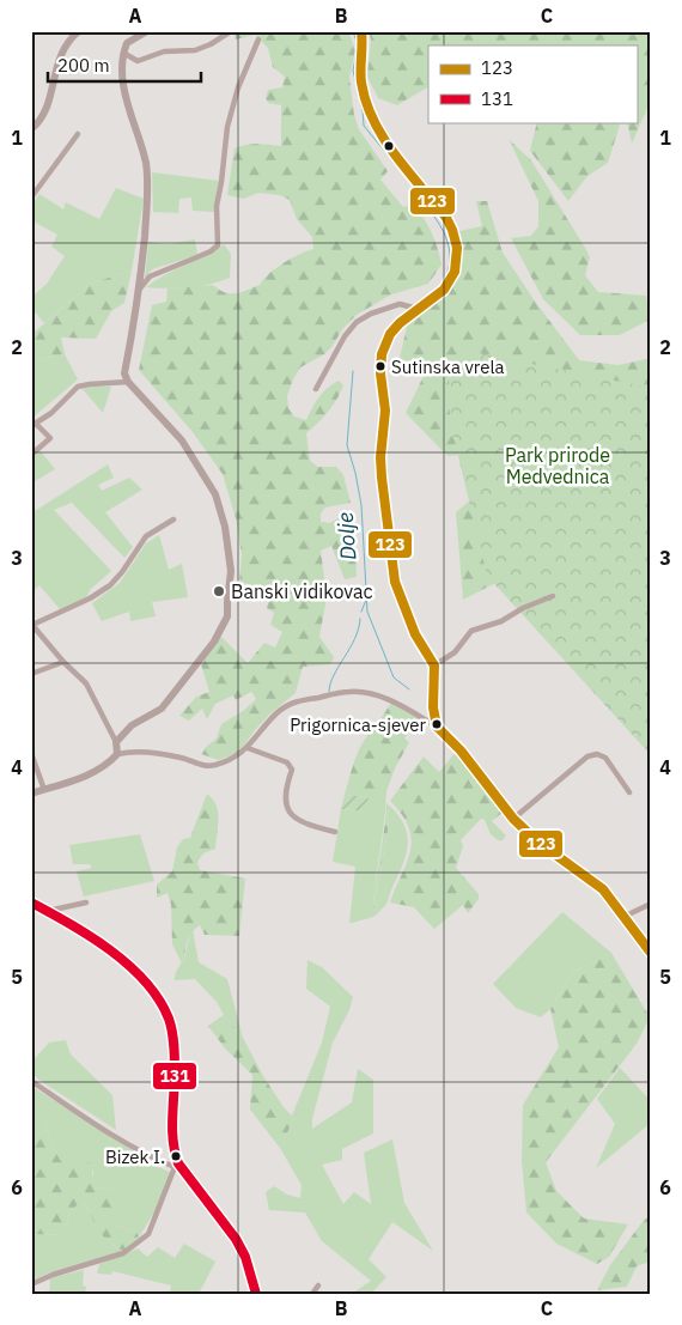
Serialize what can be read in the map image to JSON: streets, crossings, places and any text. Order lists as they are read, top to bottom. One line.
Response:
{"water":["Dolje"],"parks":["Park prirode Medvednica"],"places":["Sutinska vrela","Banski vidikovac","Prigornica-sjever","Bizek I."],"lines":["transit line 123","transit line 131"],"legend":["123","131"],"scale_bar":"200 m","grid":{"columns":["A","B","C"],"rows":["1","2","3","4","5","6"]}}
